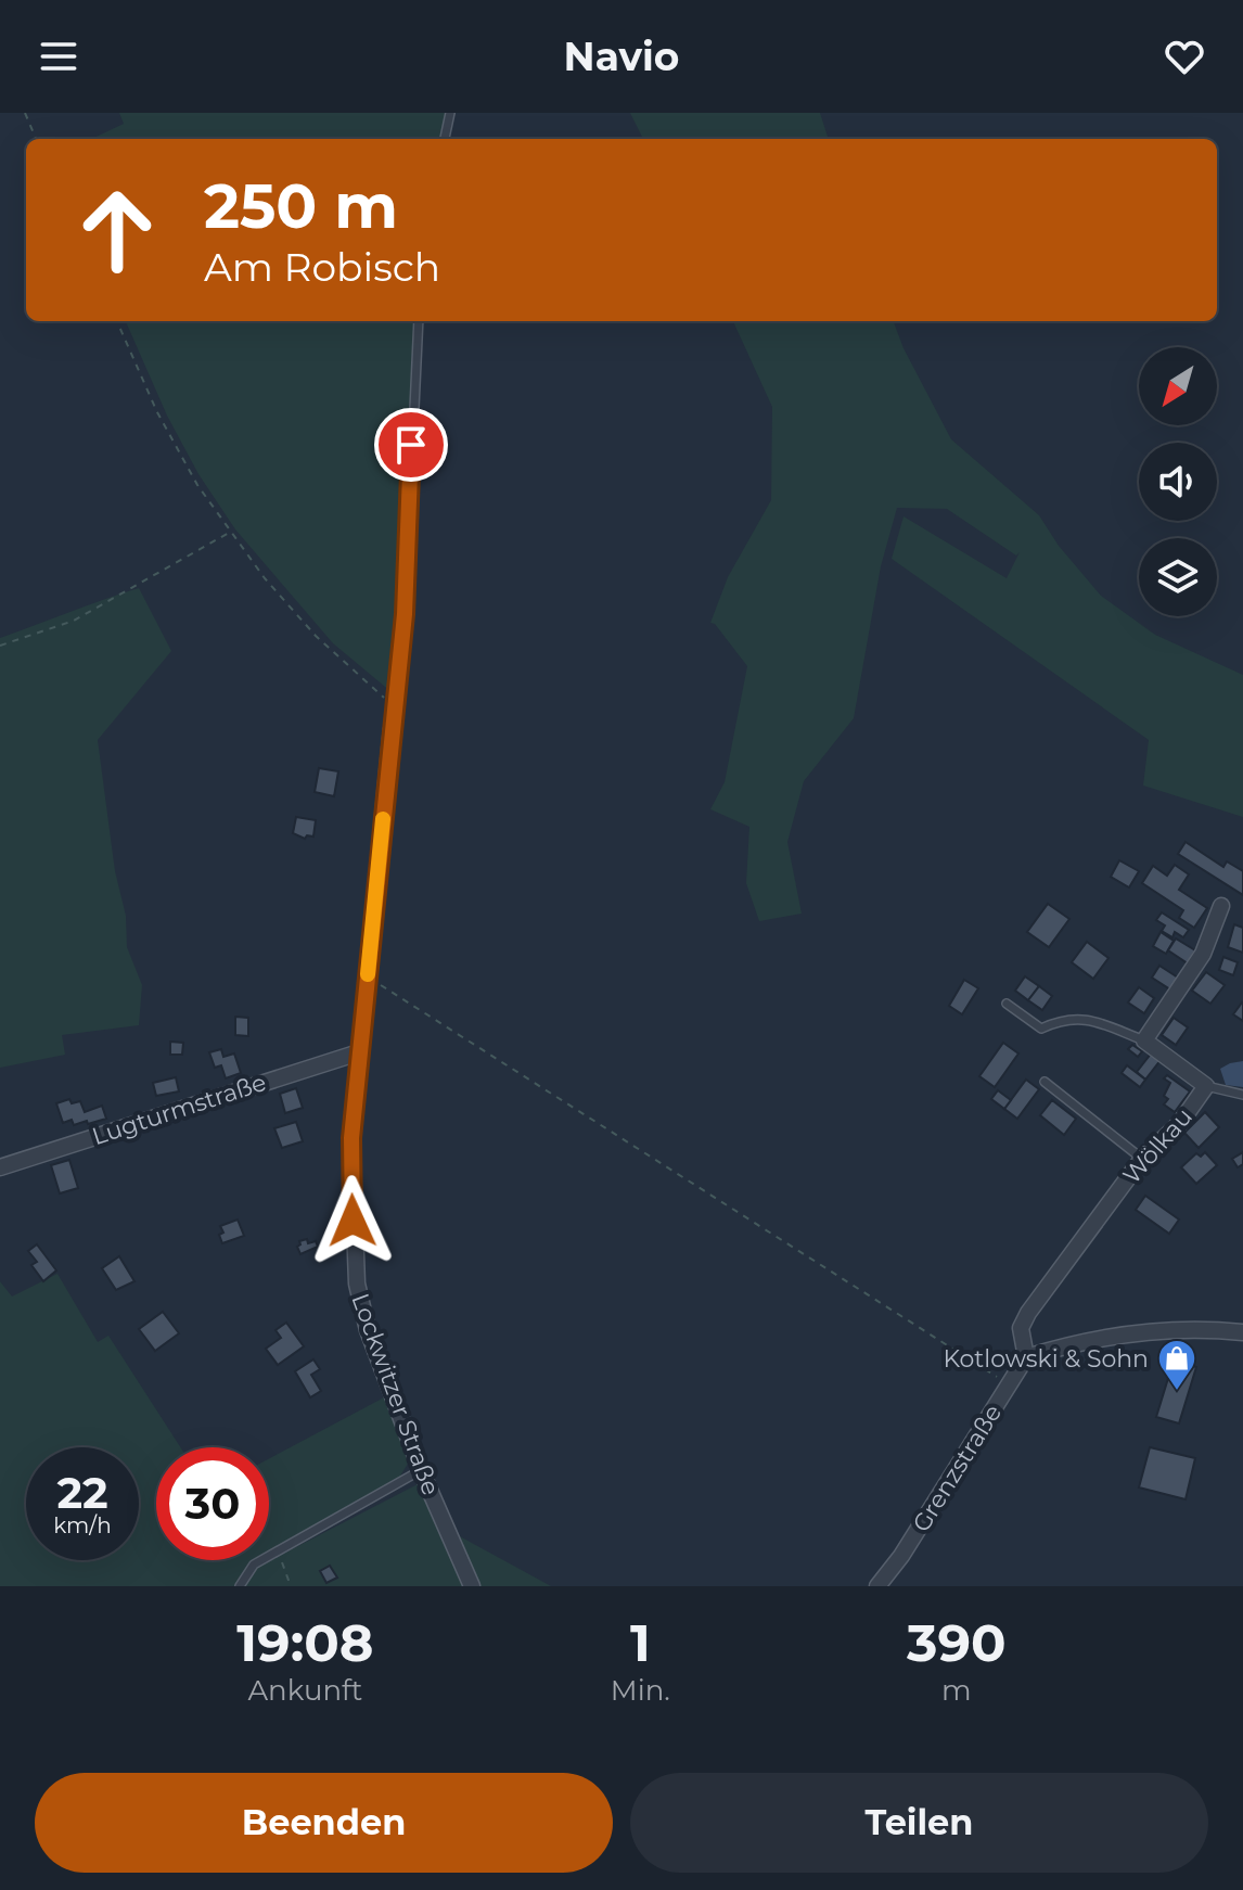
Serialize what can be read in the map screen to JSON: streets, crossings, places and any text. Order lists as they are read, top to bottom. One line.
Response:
{"streets":{"street":["Lugturmstraße","Wölkau","Lockwitzer Straße","Grenzstraße"]},"crossings":[["Lugturmstraße","Lockwitzer Straße"],["Wölkau","Grenzstraße"]],"places":{"shop":["Kotlowski & Sohn"]},"north":"bottom left","page":{"header":"Navio","turn":["250 m","Am Robisch"],"speed":"22 km/h","limit":"30","eta":["19:08","Ankunft","1","Min.","390","m"],"buttons":["Beenden","Teilen"]}}
